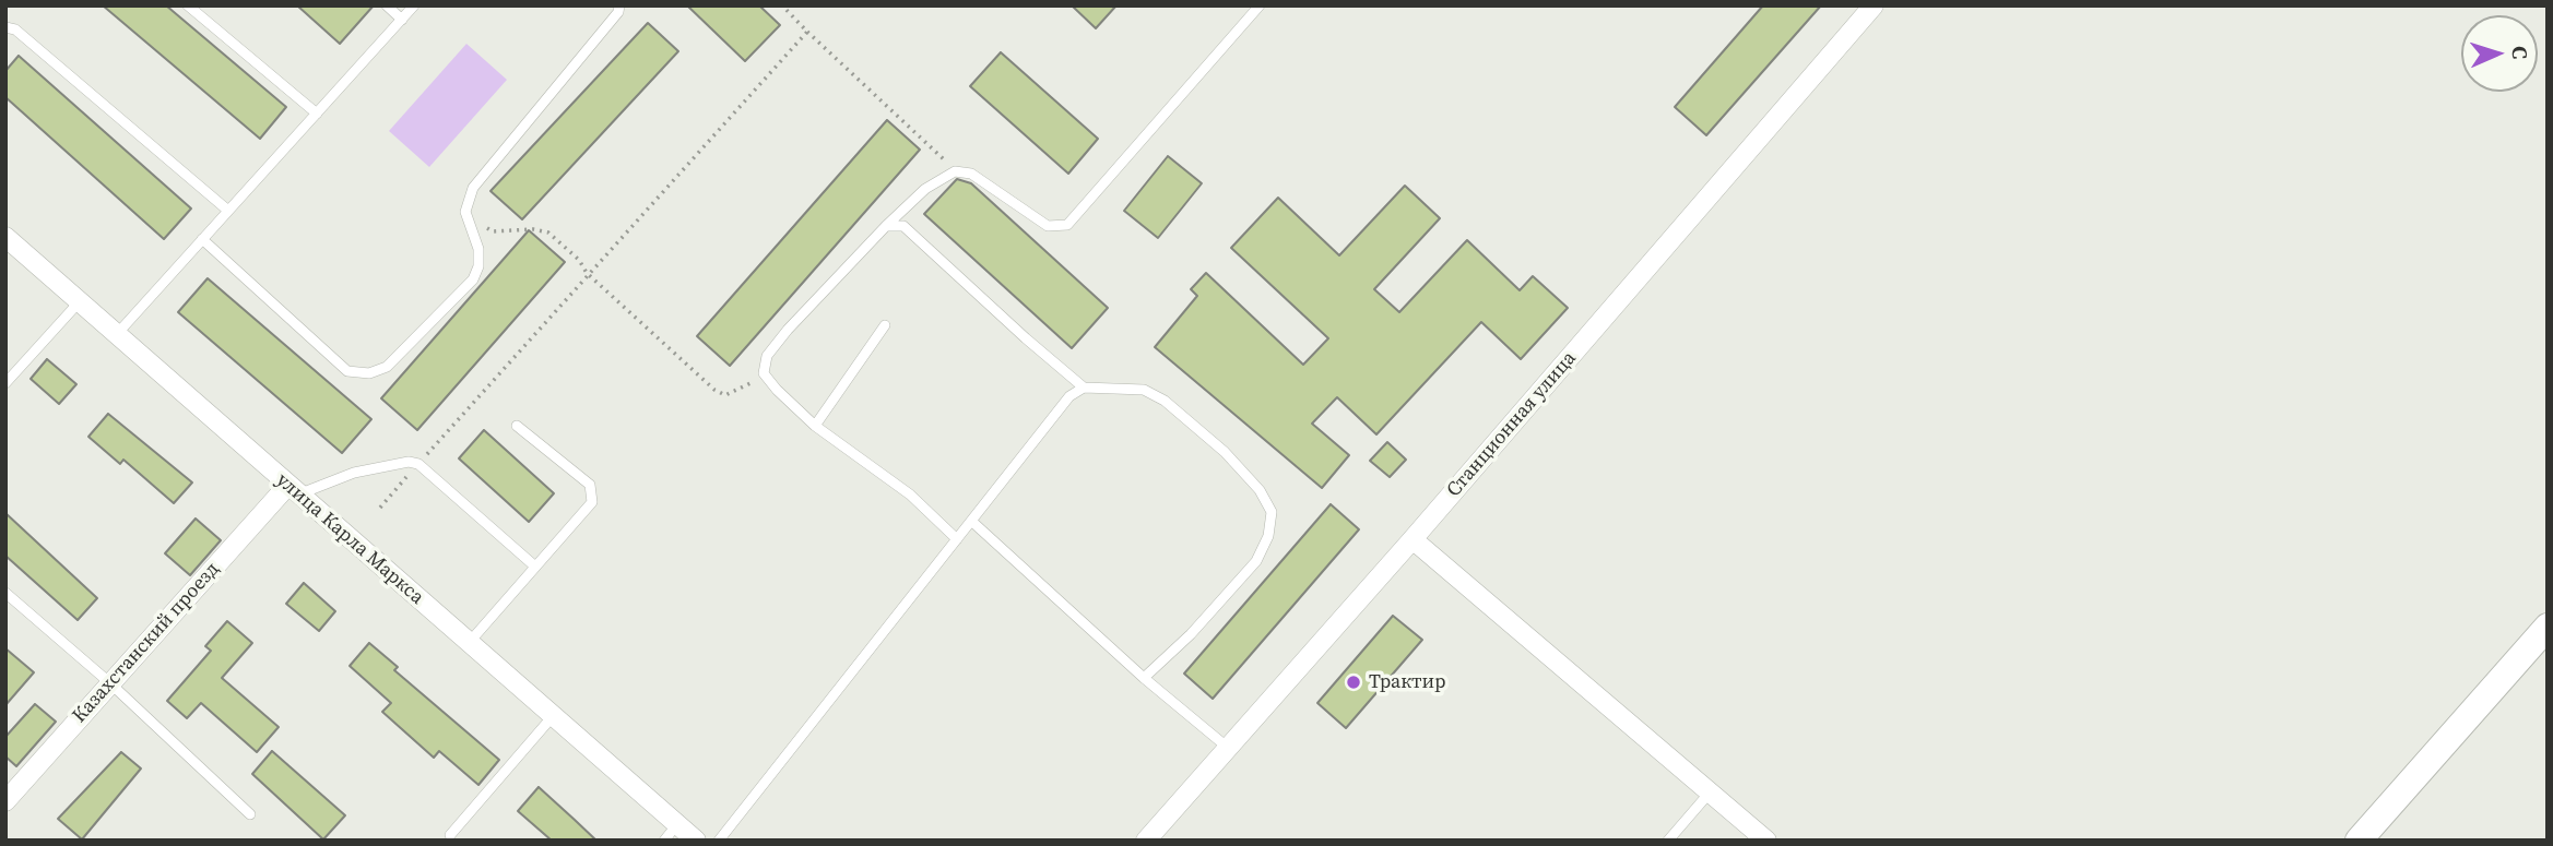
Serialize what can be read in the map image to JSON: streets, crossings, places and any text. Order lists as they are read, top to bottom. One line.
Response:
{"streets":{"street":["Станционная улица","улица Карла Маркса","Казахстанский проезд"]},"crossings":[["улица Карла Маркса","Казахстанский проезд"]],"places":["Трактир"],"north":"right"}
